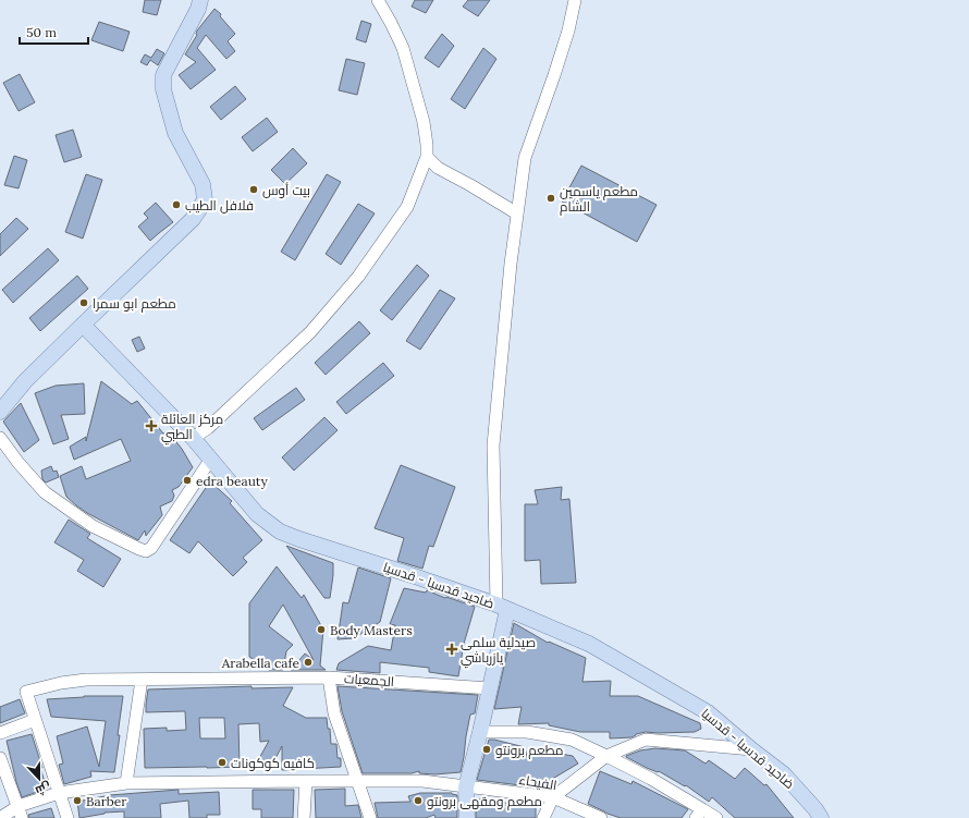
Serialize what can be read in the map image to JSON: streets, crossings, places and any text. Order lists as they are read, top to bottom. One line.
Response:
{"streets":{"main road":["ضاحيد قدسيا - قدسيا"],"street":["الجمعيات","الفيحاء"]},"places":{"other":["بيت أوس","مطعم ياسمين الشام","فلافل الطيب","مطعم ابو سمرا","edra beauty","Body Masters","Arabella cafe","مطعم برونتو","كافيه كوكونات","Barber","مطعم ومقهى برونتو"],"health":["مركز العائلة الطبي","صيدلية سلمى يازرباشي"]},"scale_bar":"50 m","north":"bottom"}
